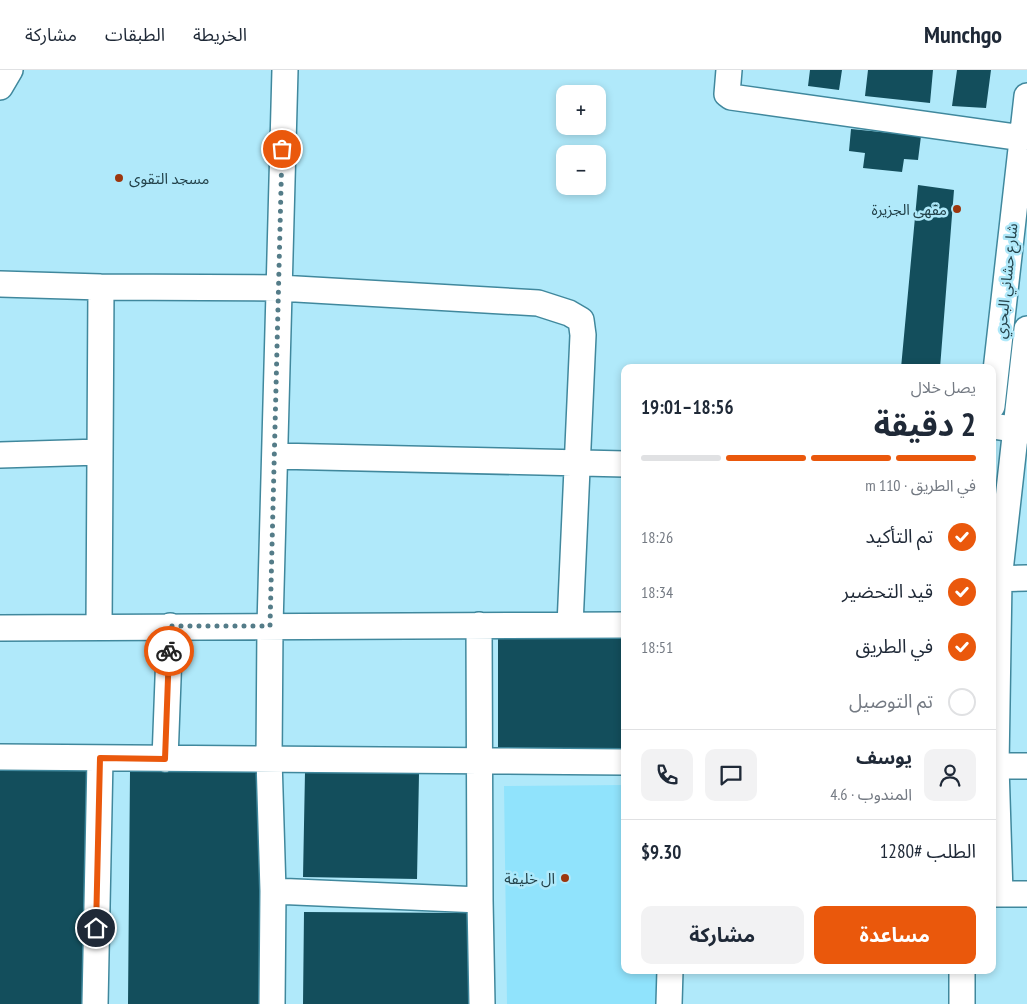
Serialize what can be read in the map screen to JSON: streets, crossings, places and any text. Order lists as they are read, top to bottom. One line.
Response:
{"streets":{"street":["شارع حشاني البحري"]},"places":["مسجد التقوى","مقهى الجزيرة","ال خليفة"],"page":{"header":"Munchgo","nav":["الخريطة","الطبقات","مشاركة"],"map_buttons":["+","−"],"heading":["2 دقيقة","يصل خلال","18:56–19:01"],"panel":["يوسف","المندوب · 4.6","الطلب #1280","$9.30"],"bar":"في الطريق · 110 m","list":[["تم التأكيد","18:26"],["قيد التحضير","18:34"],["في الطريق","18:51"],"تم التوصيل"],"buttons":["مساعدة","مشاركة"]}}
